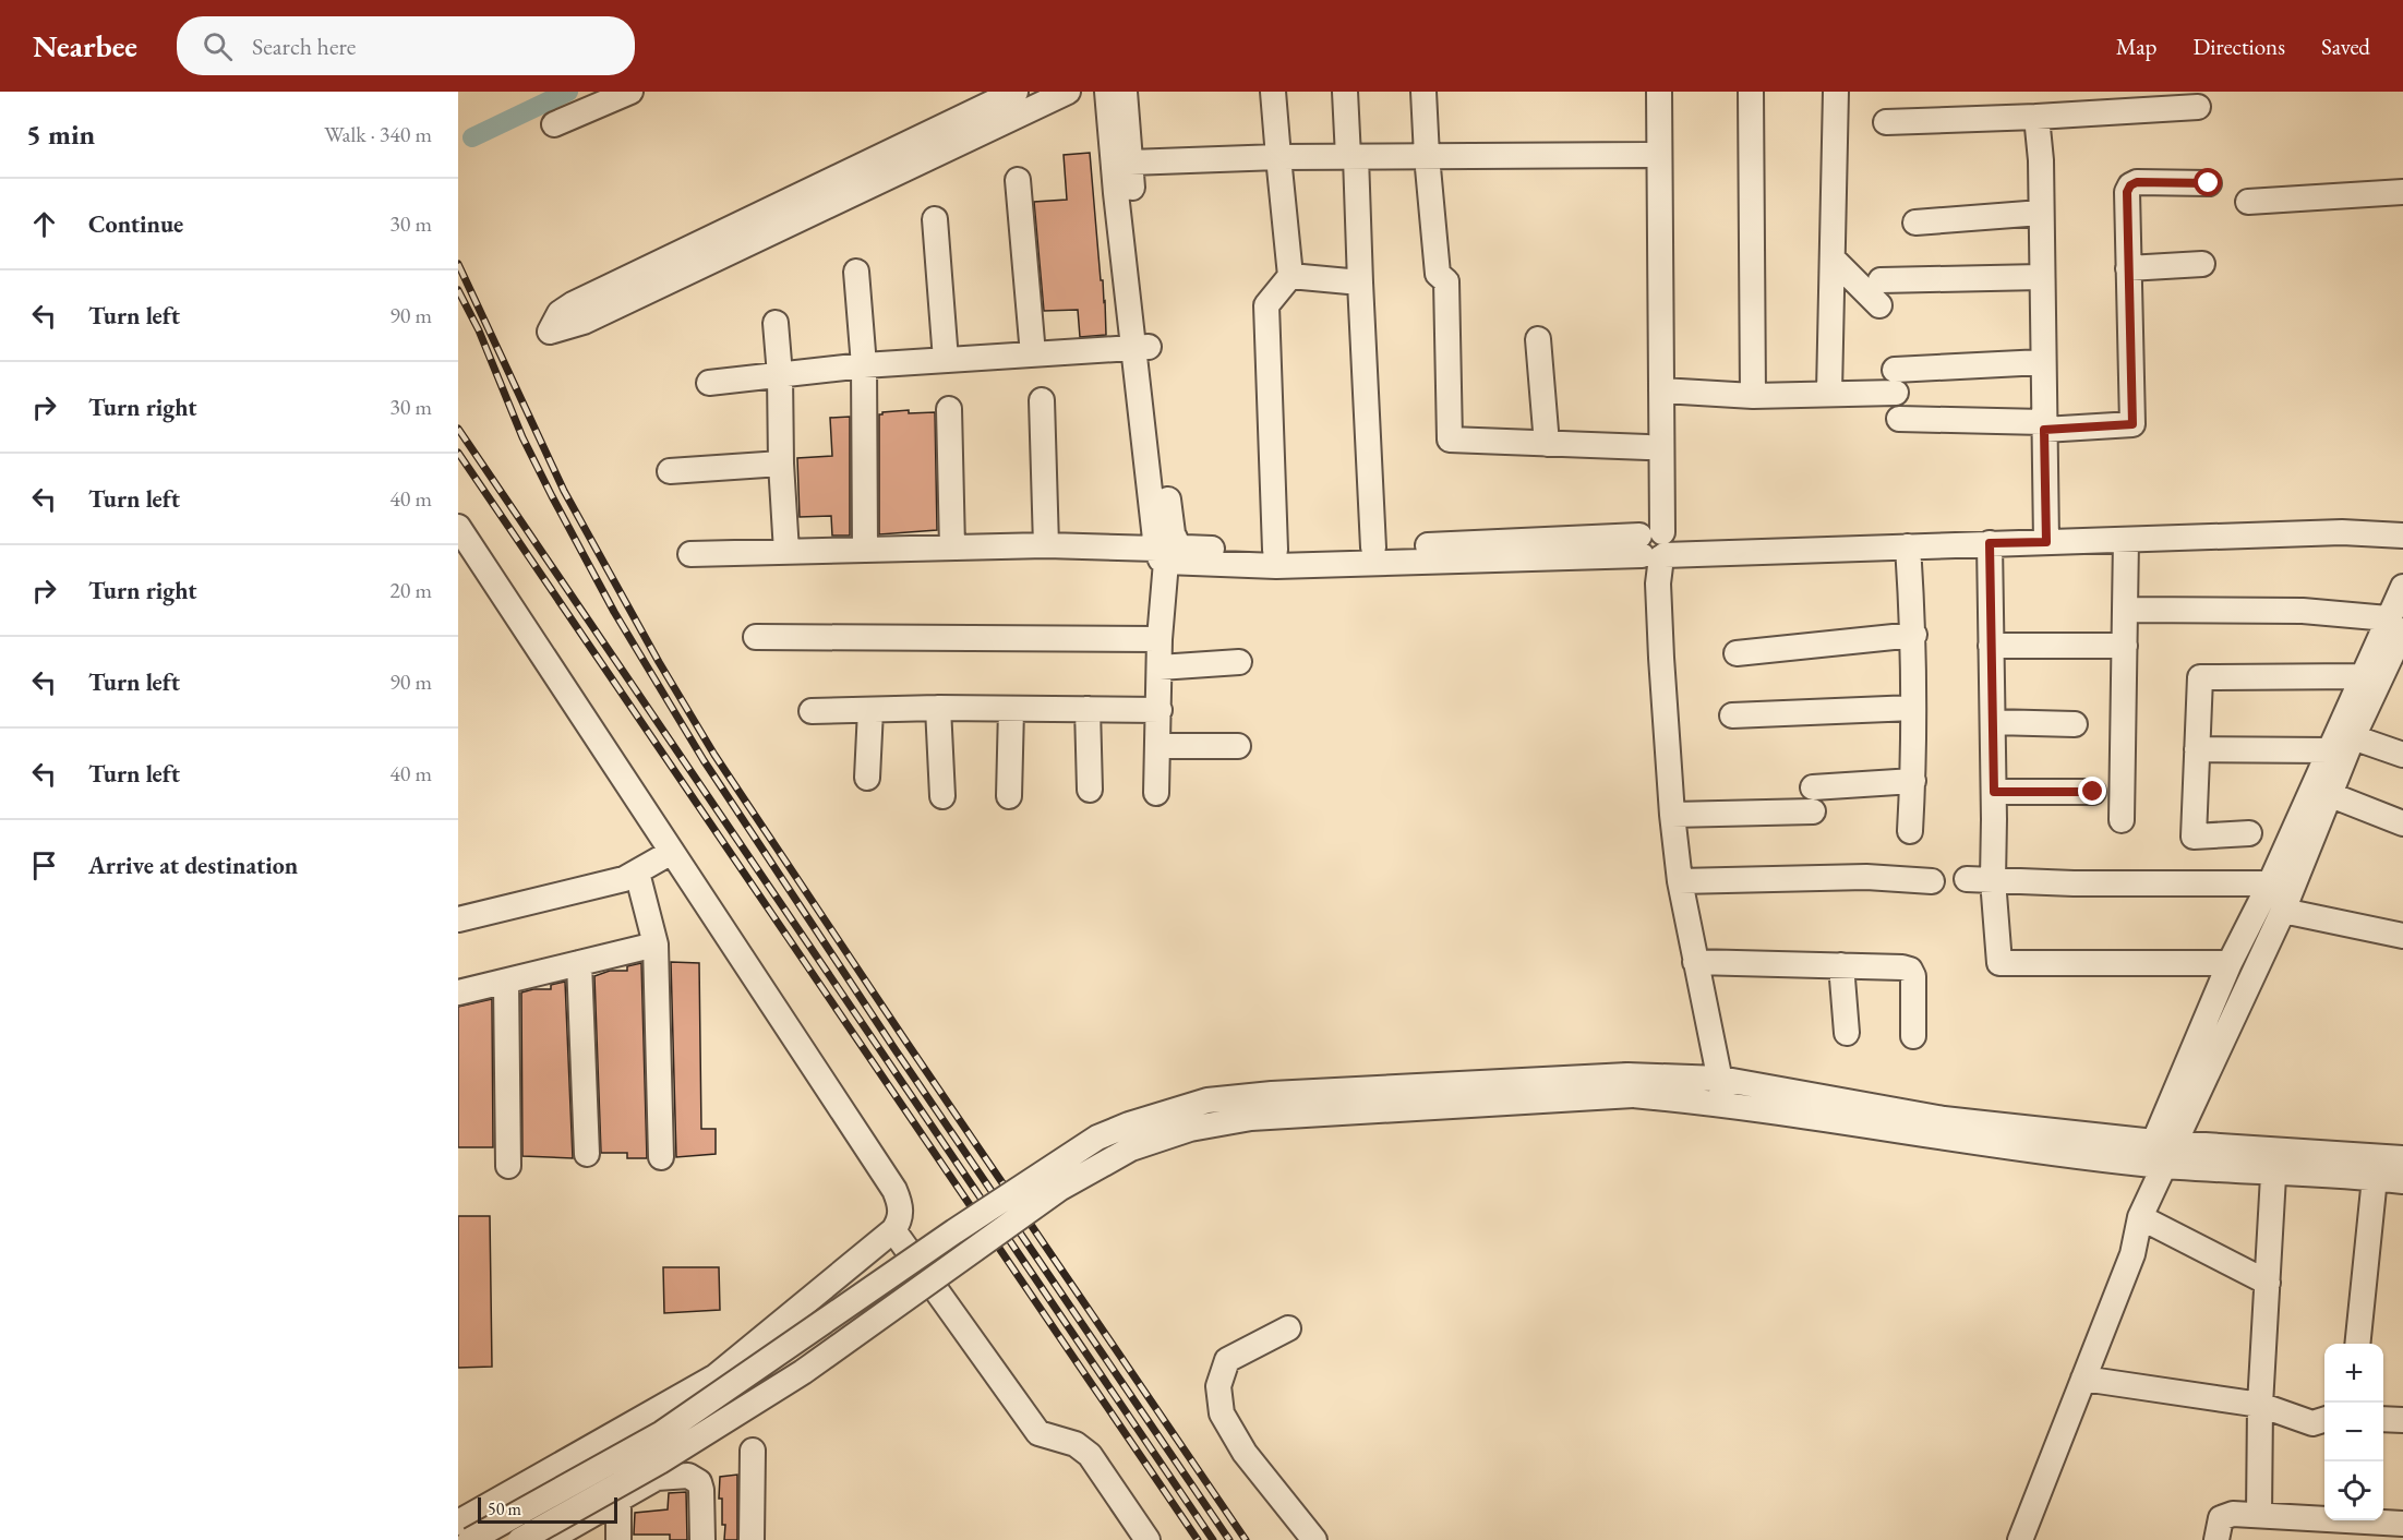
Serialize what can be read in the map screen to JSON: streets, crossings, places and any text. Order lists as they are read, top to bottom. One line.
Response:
{"scale_bar":"50 m","page":{"header":"Nearbee","search":"Search here","nav":["Map","Directions","Saved"],"heading":["5 min","Walk · 340 m"],"list":[["Continue","30 m"],["Turn left","90 m"],["Turn right","30 m"],["Turn left","40 m"],["Turn right","20 m"],["Turn left","90 m"],["Turn left","40 m"],"Arrive at destination"],"map_buttons":["+","−"],"scale":"50 m"}}
